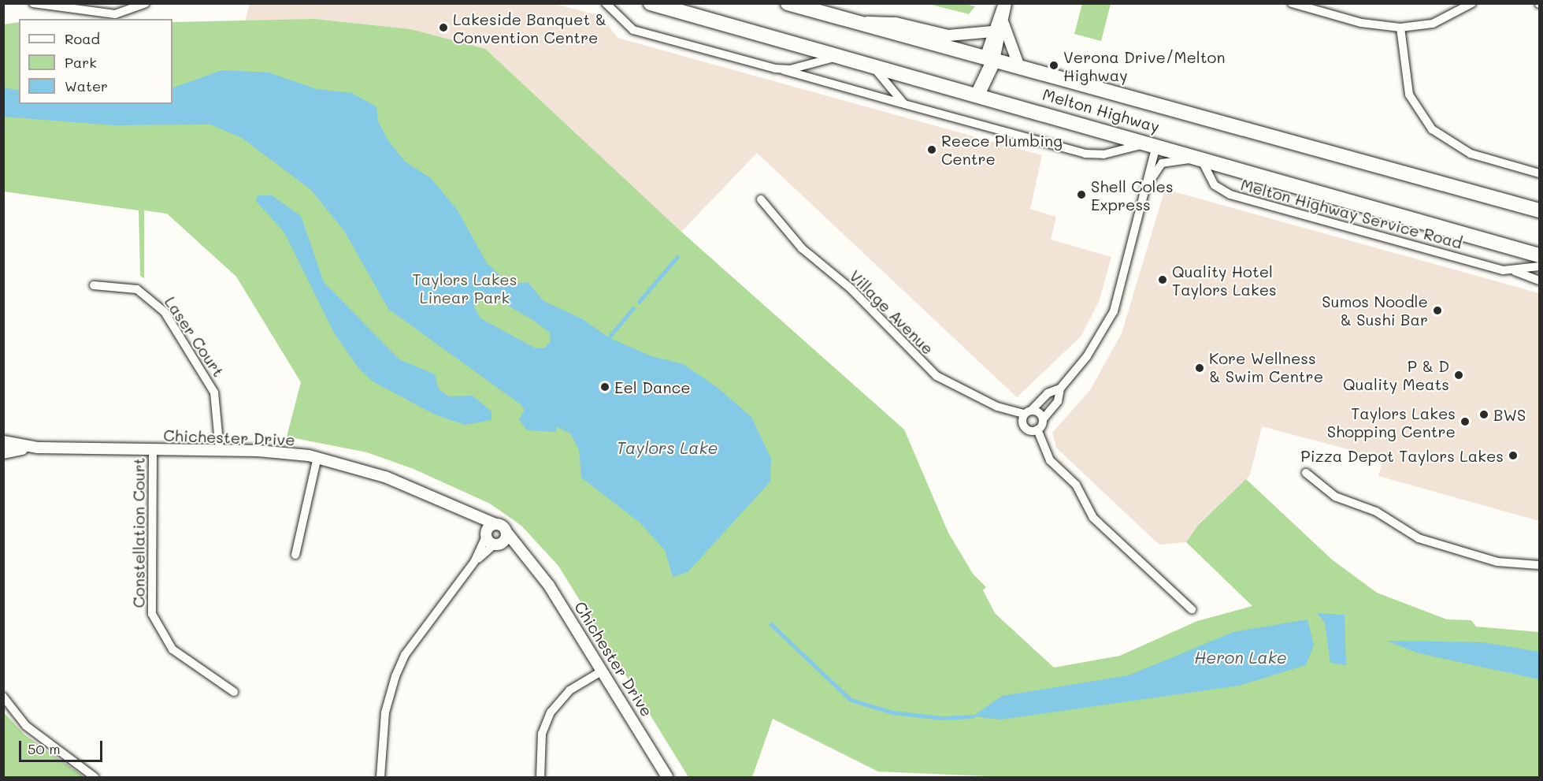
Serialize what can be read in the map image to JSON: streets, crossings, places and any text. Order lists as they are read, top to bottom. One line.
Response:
{"streets":{"highway":["Melton Highway"],"street":["Melton Highway Service Road","Village Avenue","Laser Court","Chichester Drive","Constellation Court"]},"crossings":[["Melton Highway","Melton Highway Service Road"],["Laser Court","Chichester Drive"],["Chichester Drive","Constellation Court"]],"water":["Taylors Lake","Heron Lake"],"parks":["Taylors Lakes Linear Park"],"places":["Lakeside Banquet & Convention Centre","Verona Drive/Melton Highway","Reece Plumbing Centre","Shell Coles Express","Quality Hotel Taylors Lakes","Sumos Noodle & Sushi Bar","Kore Wellness & Swim Centre","P & D Quality Meats","Eel Dance","BWS","Taylors Lakes Shopping Centre","Pizza Depot Taylors Lakes"],"legend":["Road","Park","Water"],"scale_bar":"50 m"}
